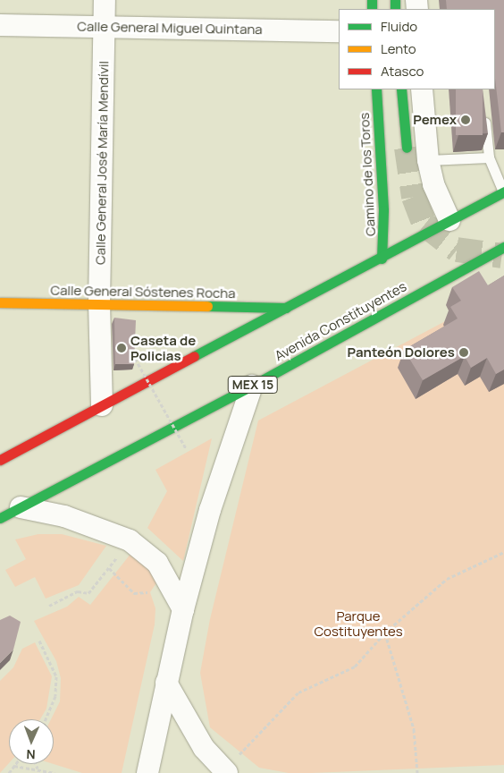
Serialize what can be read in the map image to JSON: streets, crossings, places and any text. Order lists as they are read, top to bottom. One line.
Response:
{"streets":{"main road":["Camino de los Toros","Calle General Sóstenes Rocha","Avenida Constituyentes","MEX 15"],"street":["Calle General Miguel Quintana","Calle General José María Mendívil"]},"crossings":[["Calle General Miguel Quintana","Calle General José María Mendívil"],["Calle General José María Mendívil","Calle General Sóstenes Rocha"]],"parks":["Parque Costituyentes"],"places":["Pemex","Caseta de Policias","Panteón Dolores"],"legend":["Fluido","Lento","Atasco"],"north":"bottom"}
